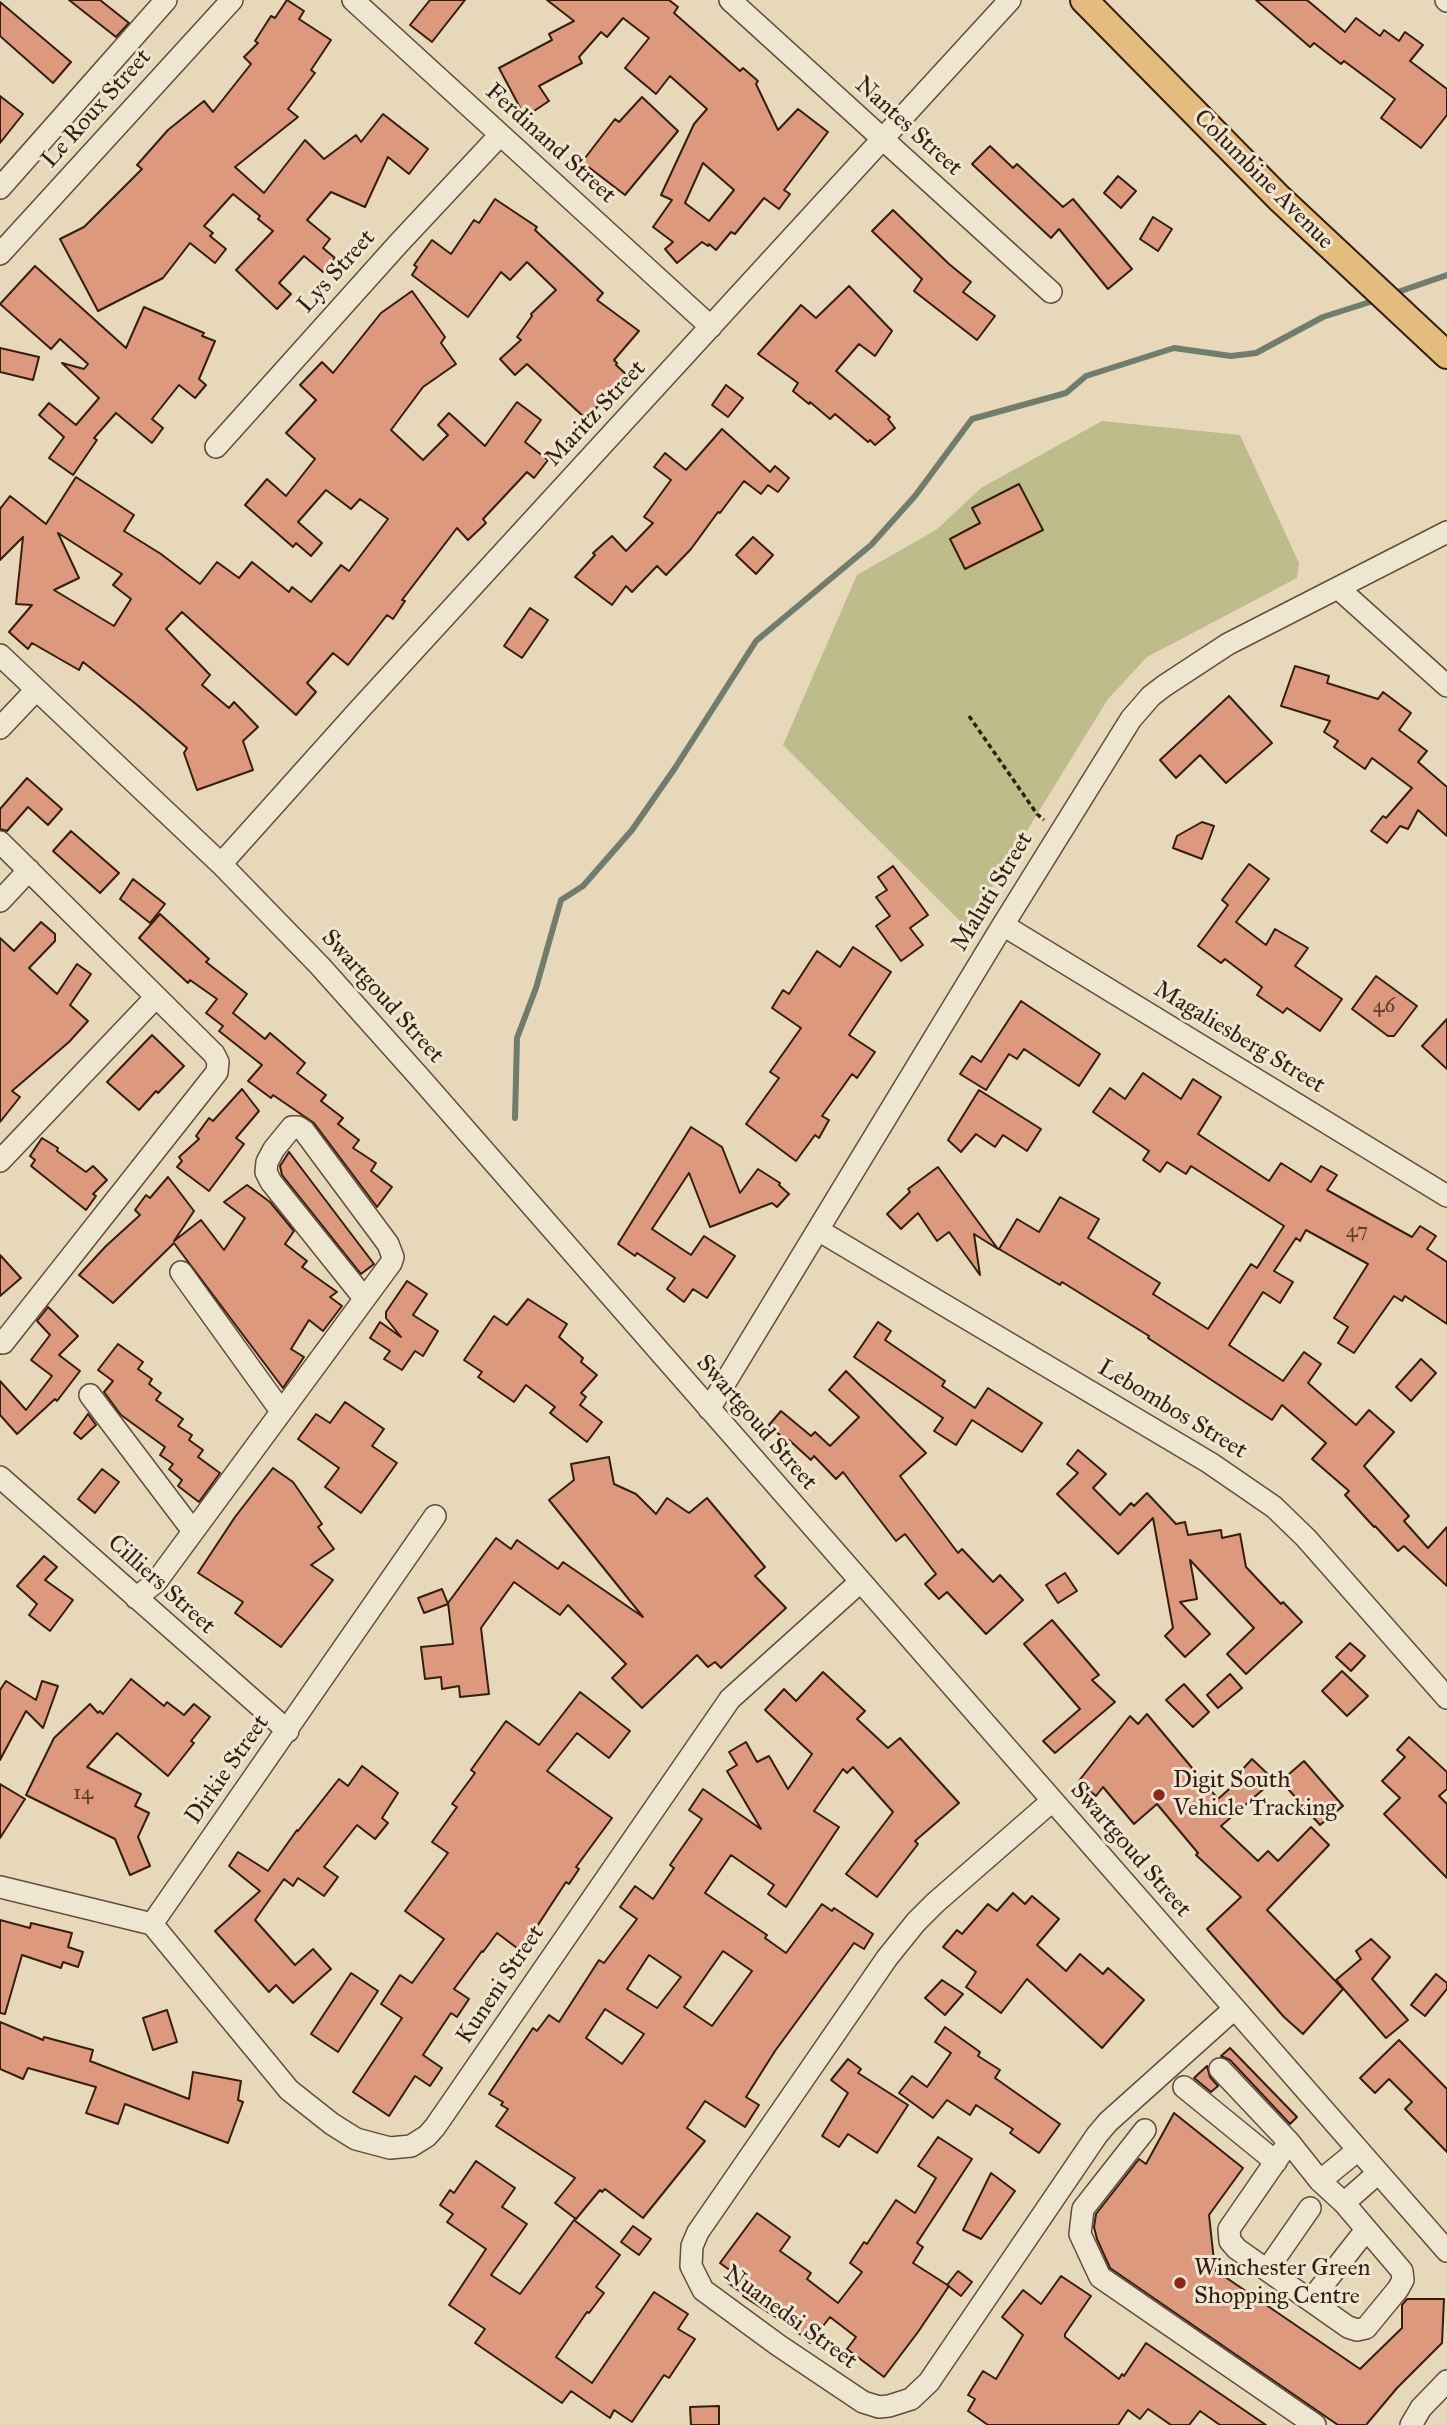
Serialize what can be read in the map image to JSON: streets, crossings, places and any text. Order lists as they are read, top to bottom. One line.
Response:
{"streets":{"main road":["Columbine Avenue"],"street":["Le Roux Street","Nantes Street","Ferdinand Street","Lys Street","Maritz Street","Maluti Street","Swartgoud Street","Magaliesberg Street","Lebombos Street","Cilliers Street","Dirkie Street","Kuneni Street","Nuanedsi Street"]},"crossings":[["Nantes Street","Maritz Street"],["Ferdinand Street","Lys Street"],["Ferdinand Street","Maritz Street"],["Maritz Street","Swartgoud Street"],["Maluti Street","Swartgoud Street"],["Maluti Street","Magaliesberg Street"],["Maluti Street","Lebombos Street"],["Swartgoud Street","Kuneni Street"],["Swartgoud Street","Nuanedsi Street"],["Cilliers Street","Dirkie Street"],["Dirkie Street","Kuneni Street"]],"places":["Digit South Vehicle Tracking","Winchester Green Shopping Centre"],"house_numbers":["46","47","14"]}
